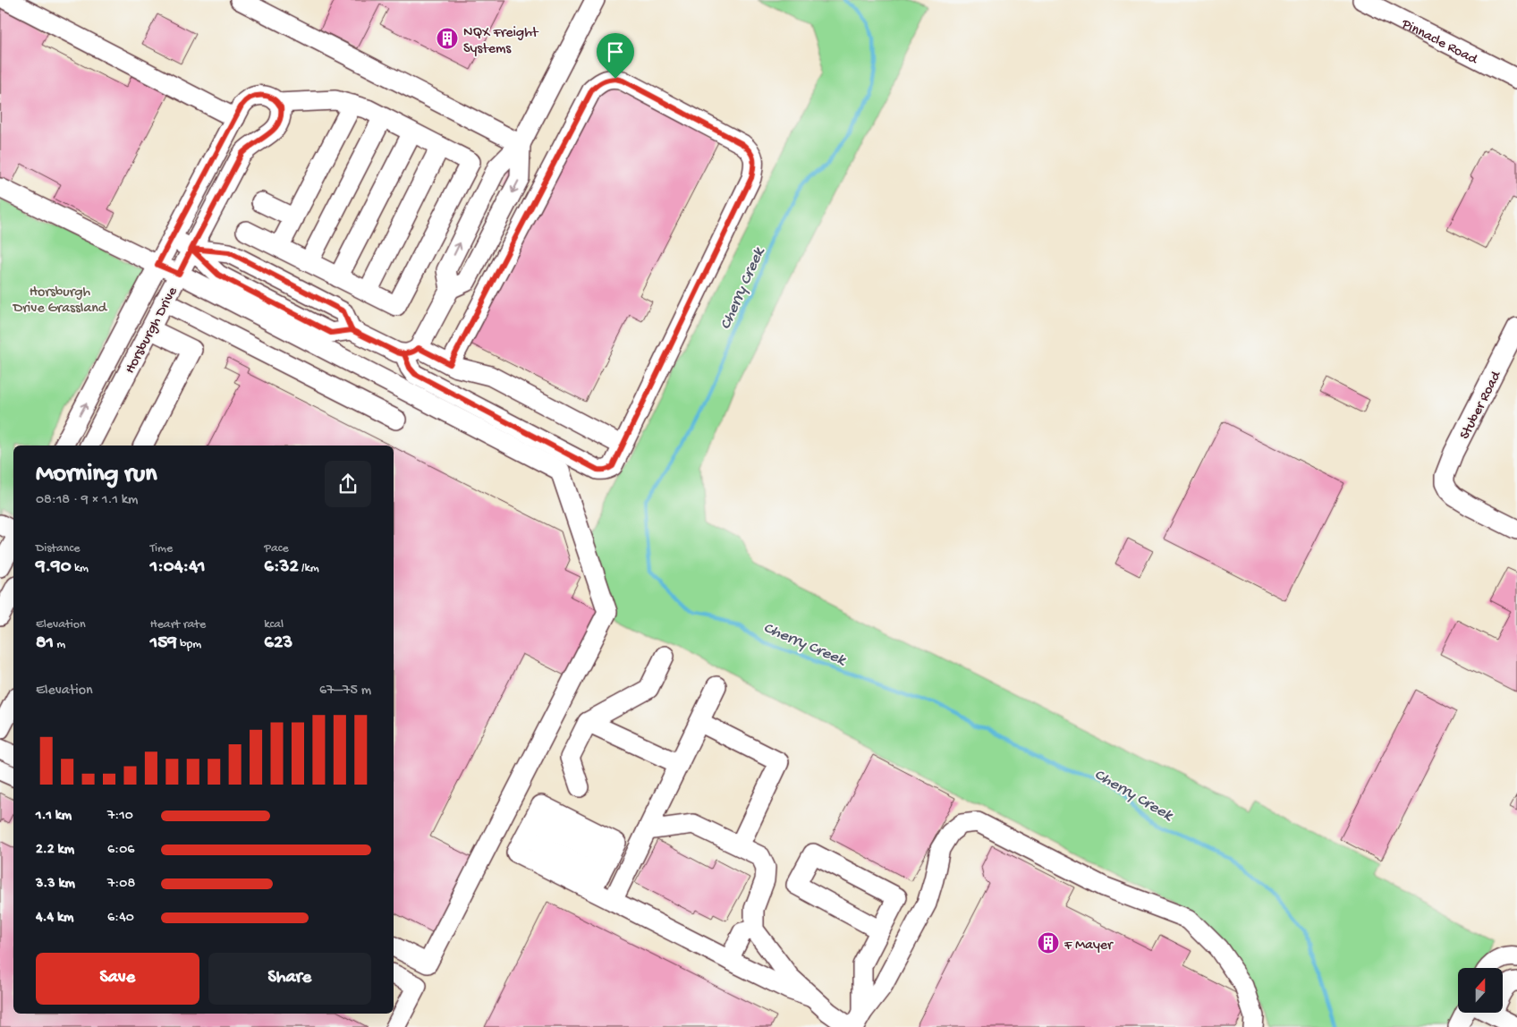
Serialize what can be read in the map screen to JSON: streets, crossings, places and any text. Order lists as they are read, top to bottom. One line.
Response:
{"streets":{"street":["Pinnacle Road","Horsburgh Drive","Stuber Road"]},"water":["Cherry Creek"],"parks":["Horsburgh Drive Grassland"],"places":{"building":["NQX Freight Systems","F Mayer"]},"north":"top","page":{"heading":["Morning run","08:18 · 9 × 1.1 km"],"stats":[["Distance","9.90 km"],["Time","1:04:41"],["Pace","6:32 /km"],["Elevation","81 m"],["Heart rate","159 bpm"],["kcal","623"]],"chart":["Elevation","67–75 m"],"list":[{"name":"1.1 km","note":"7:10"},{"name":"2.2 km","note":"6:06"},{"name":"3.3 km","note":"7:08"},{"name":"4.4 km","note":"6:40"}],"buttons":["Save","Share"]}}
